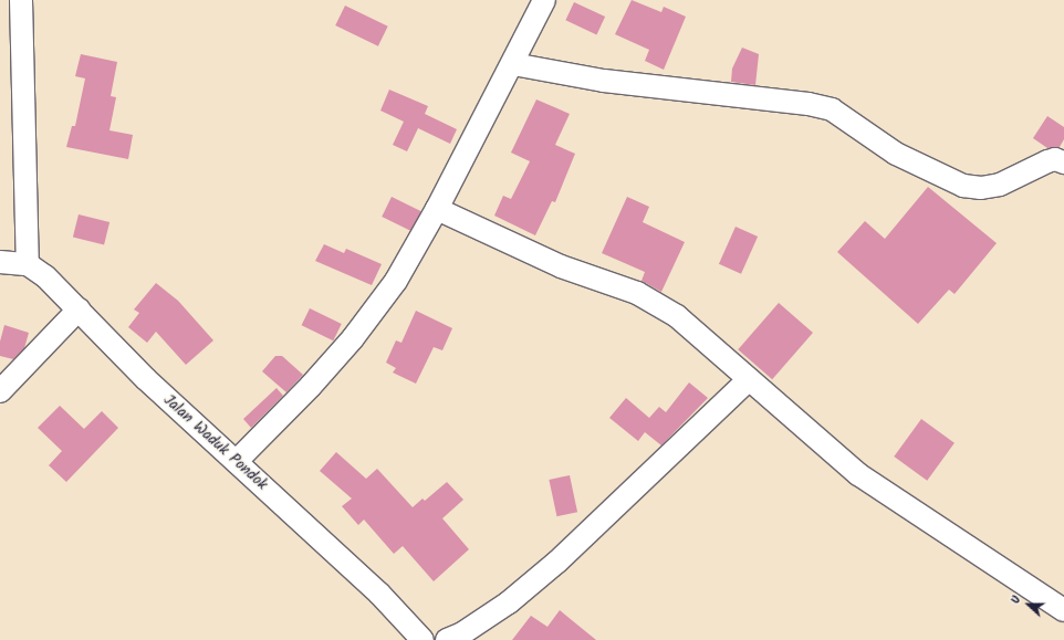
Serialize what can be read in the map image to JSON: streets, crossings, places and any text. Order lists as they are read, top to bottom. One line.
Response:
{"streets":{"street":["Jalan Waduk Pondok"]},"north":"left"}
